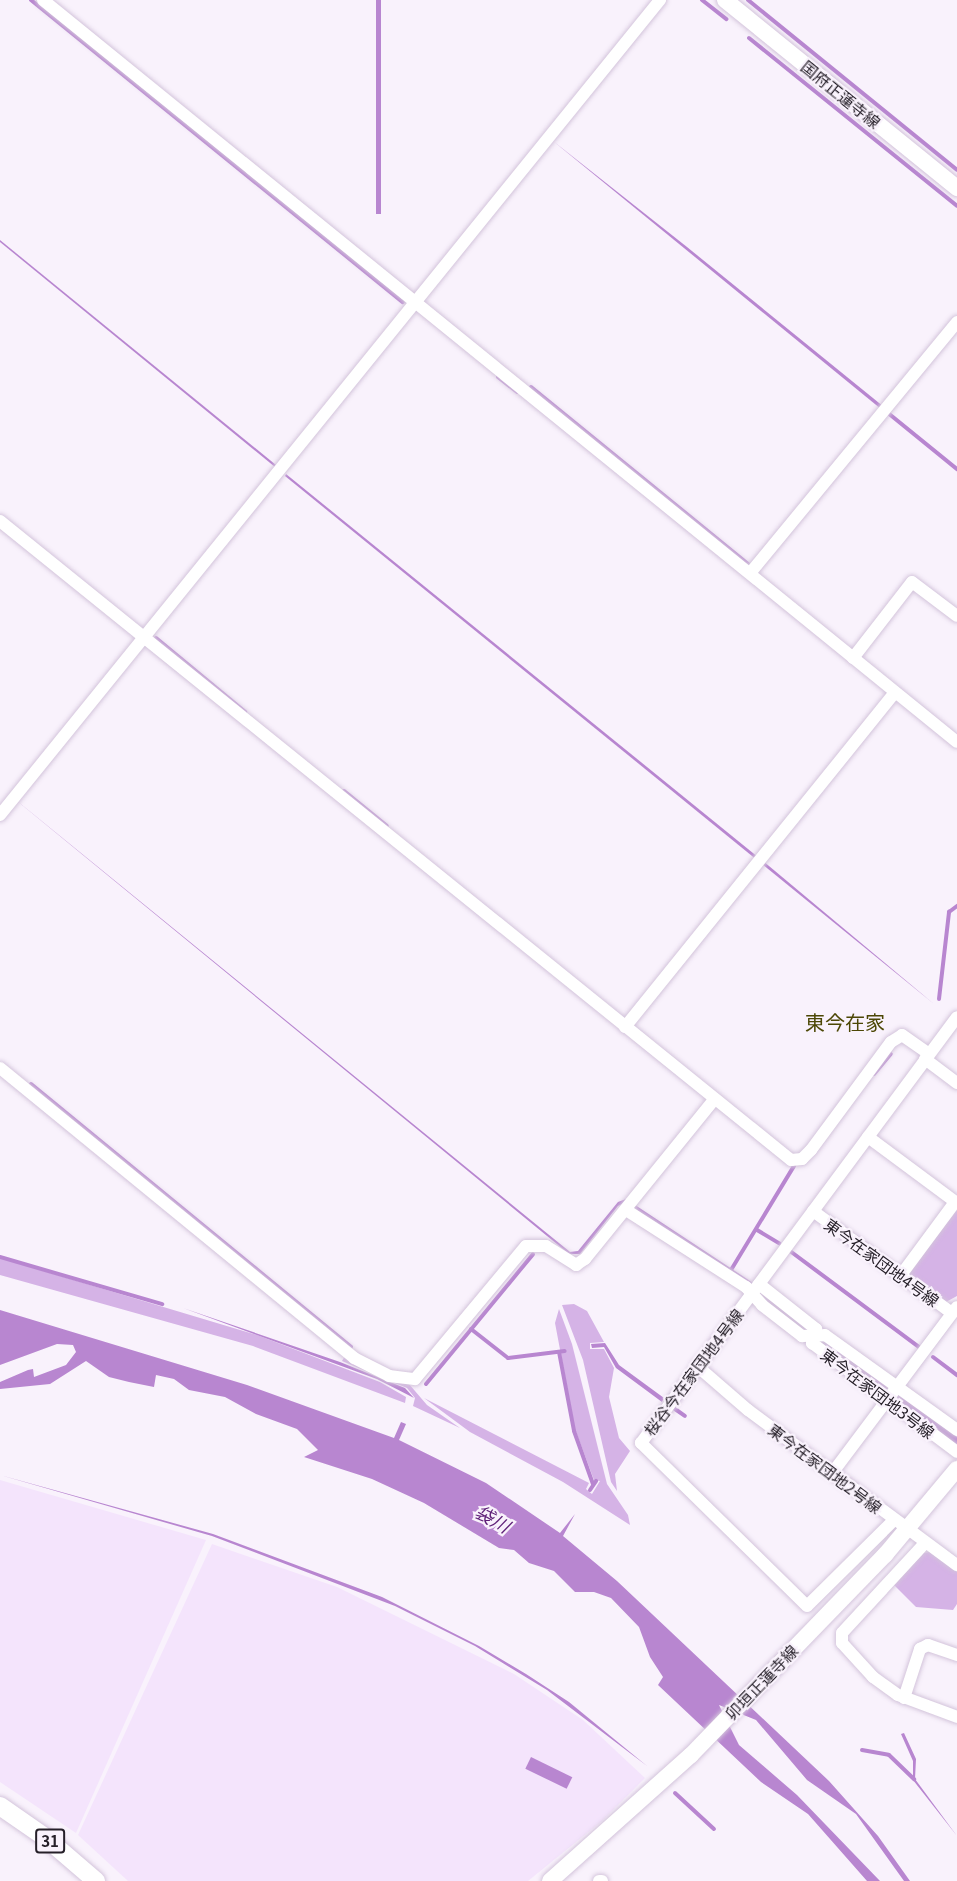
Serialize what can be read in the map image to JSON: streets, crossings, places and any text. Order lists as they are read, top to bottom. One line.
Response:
{"streets":{"main road":["国府正蓮寺線","卯垣正蓮寺線","31"],"street":["東今在家団地4号線","桜谷今在家団地4号線","東今在家団地3号線","東今在家団地2号線"]},"crossings":[["東今在家団地4号線","桜谷今在家団地4号線"],["桜谷今在家団地4号線","東今在家団地3号線"],["桜谷今在家団地4号線","東今在家団地2号線"],["桜谷今在家団地4号線","卯垣正蓮寺線"],["東今在家団地2号線","卯垣正蓮寺線"]],"districts":["東今在家"],"water":["袋川"]}
